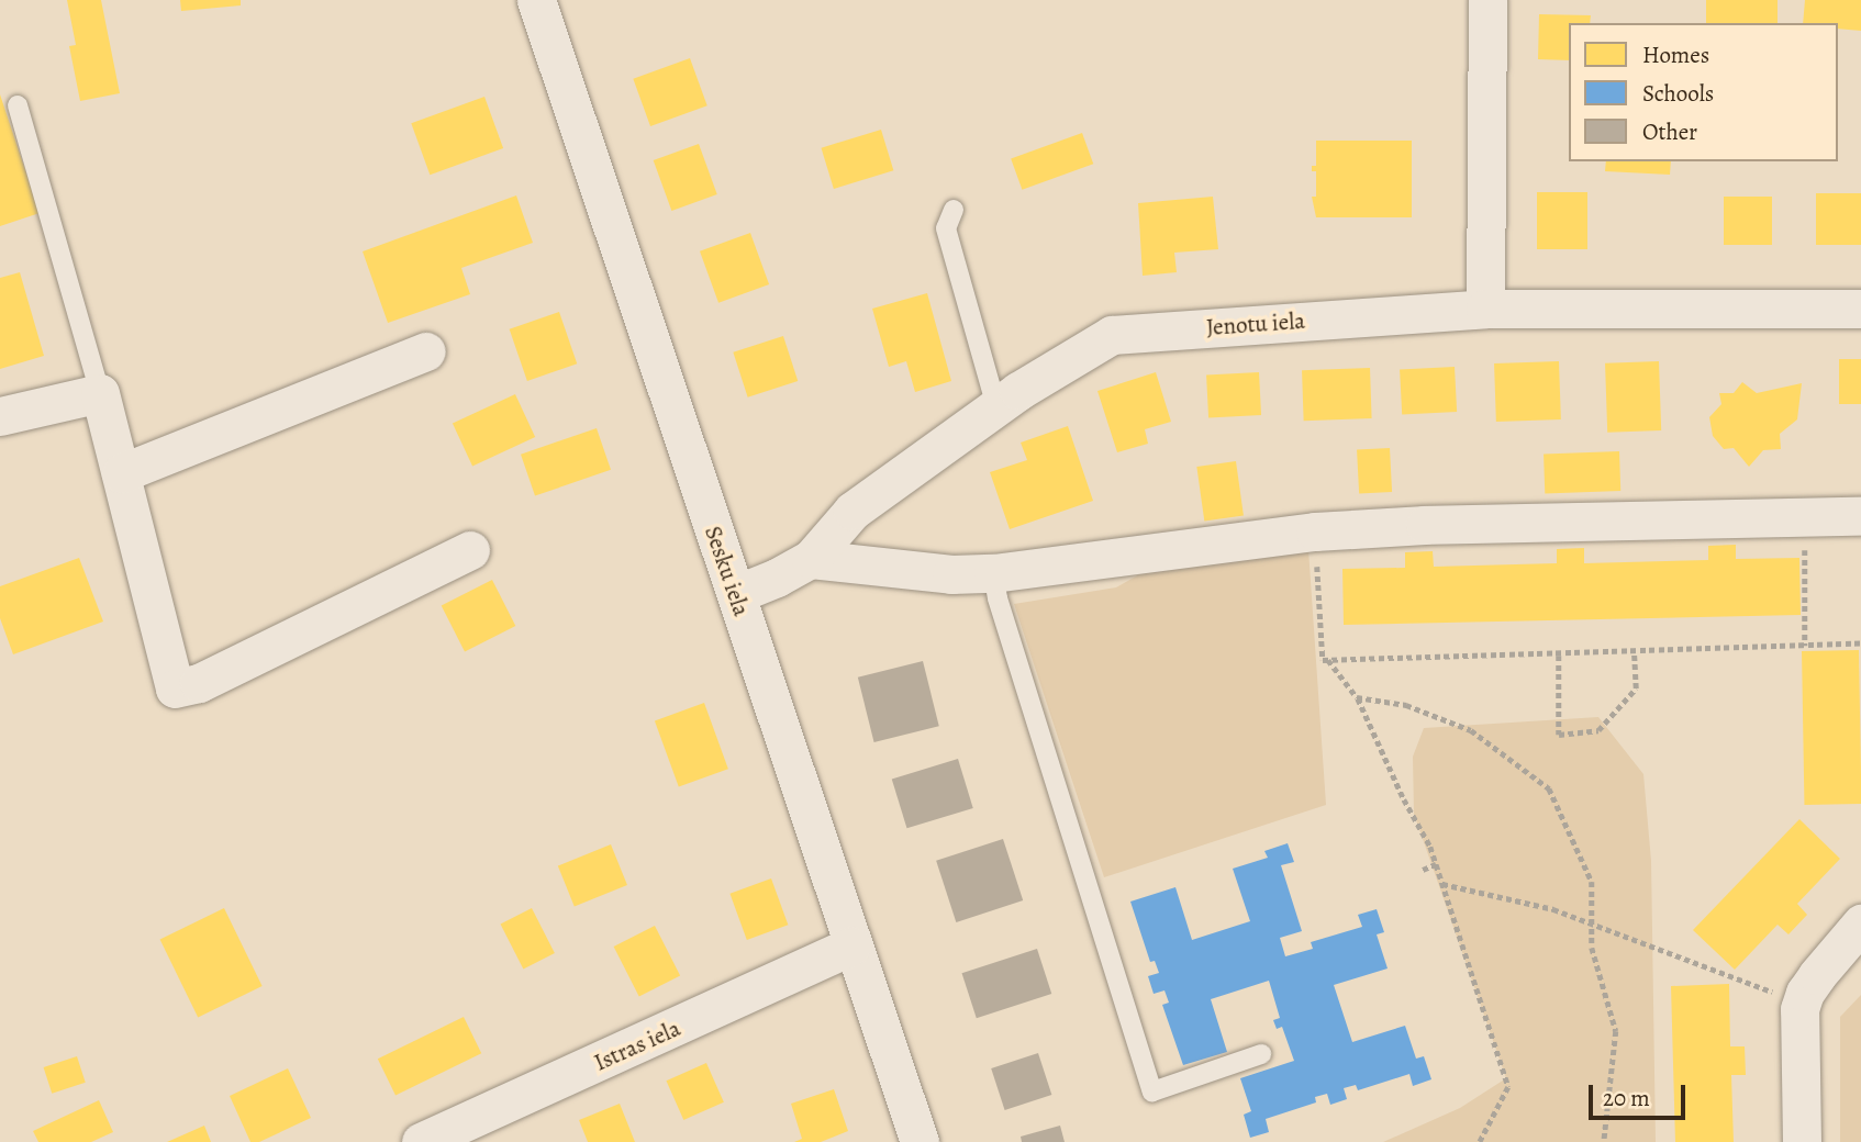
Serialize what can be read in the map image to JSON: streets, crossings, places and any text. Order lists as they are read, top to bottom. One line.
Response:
{"streets":{"street":["Jenotu iela","Sesku iela","Istras iela"]},"crossings":[["Jenotu iela","Sesku iela"],["Sesku iela","Istras iela"]],"legend":["Homes","Schools","Other"],"scale_bar":"20 m"}
